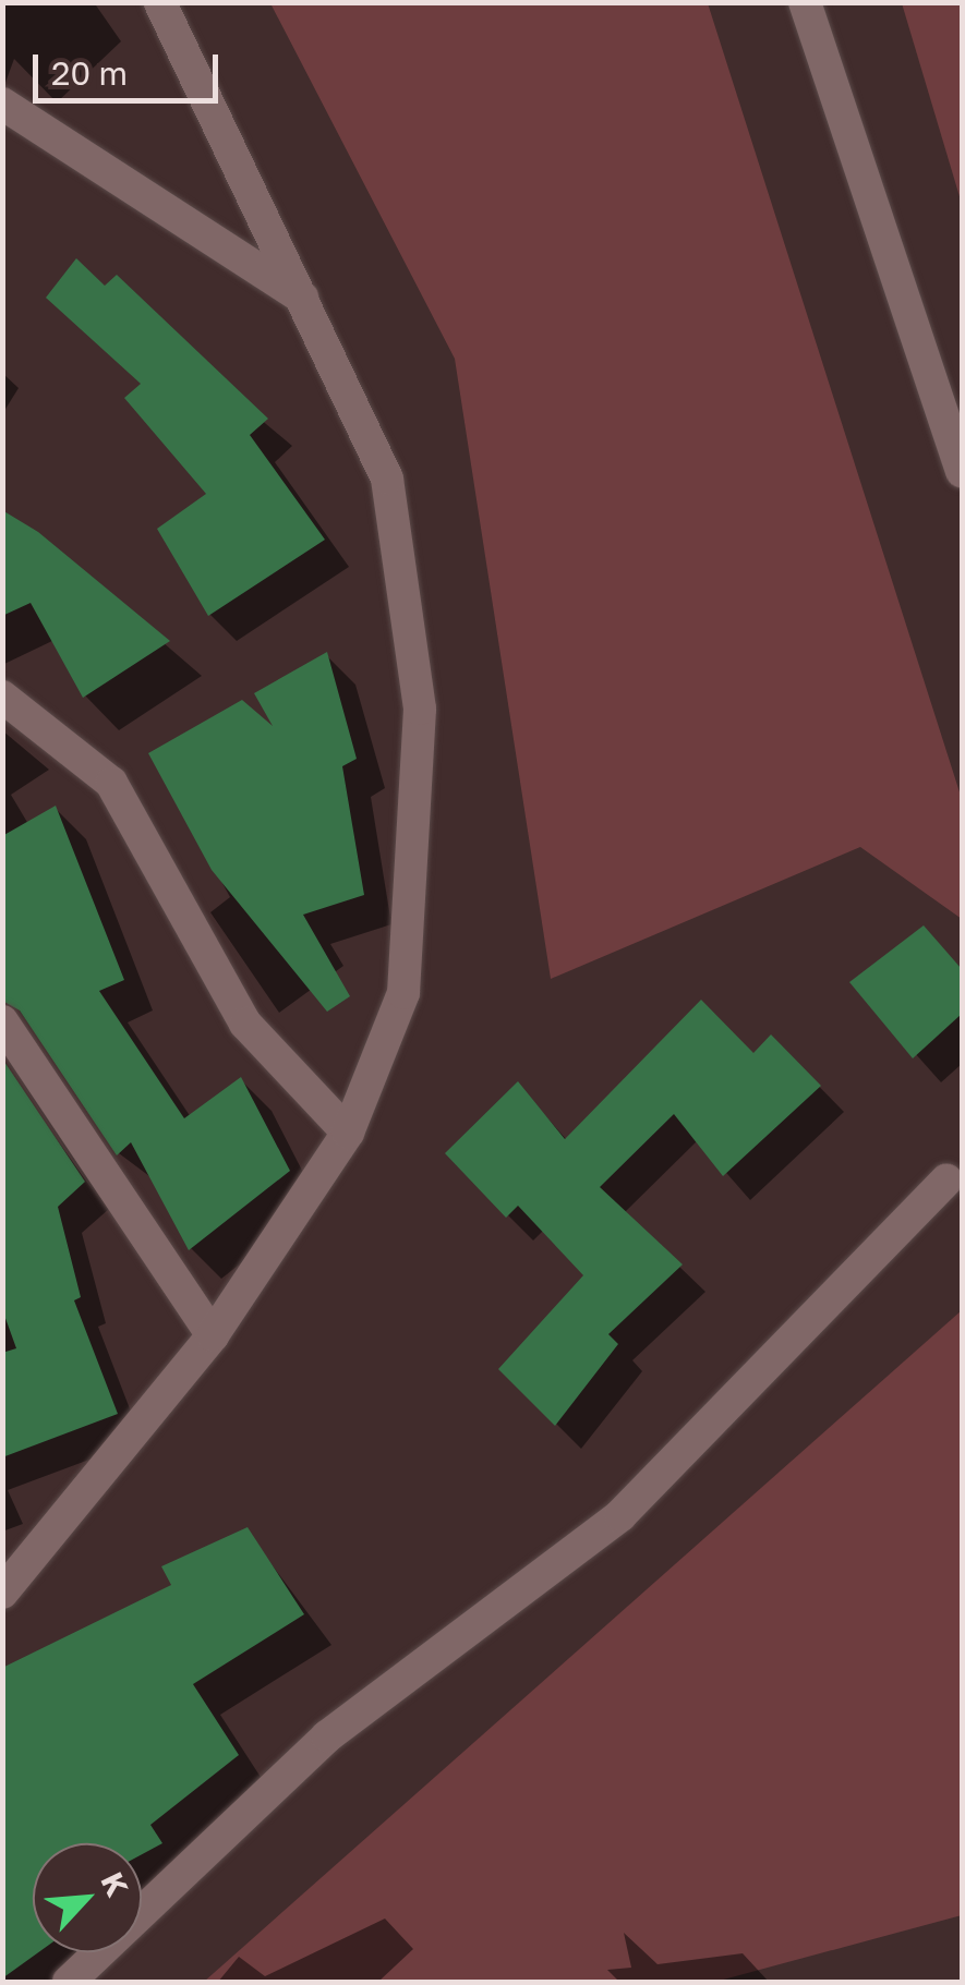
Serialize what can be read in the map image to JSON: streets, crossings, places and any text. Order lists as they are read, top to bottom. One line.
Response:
{"scale_bar":"20 m","north":"top right"}
